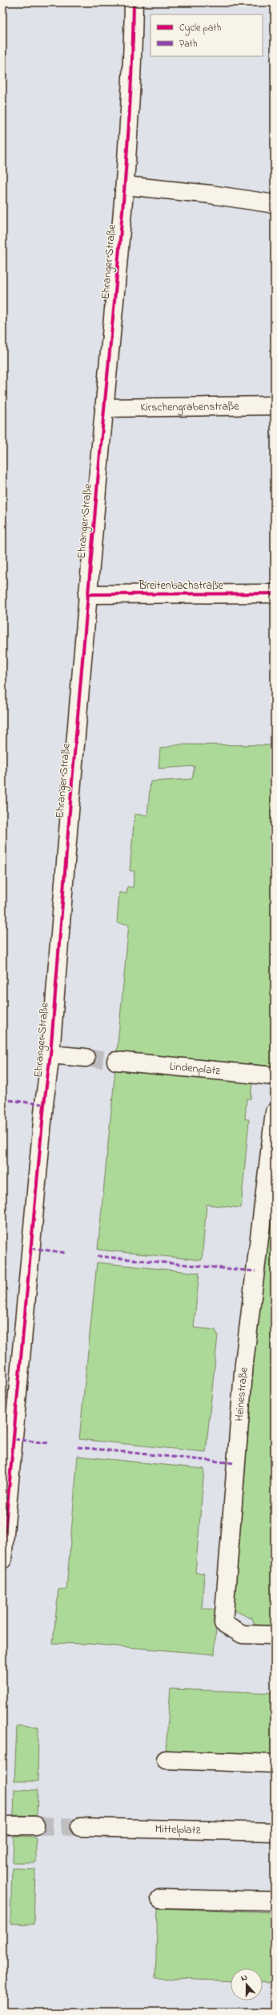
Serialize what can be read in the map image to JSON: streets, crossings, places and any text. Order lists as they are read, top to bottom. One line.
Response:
{"streets":{"street":["Ehranger Straße","Kirschengrabenstraße","Breitenbachstraße","Lindenplatz","Heinestraße","Mittelplatz"]},"crossings":[["Ehranger Straße","Kirschengrabenstraße"],["Ehranger Straße","Breitenbachstraße"]],"legend":["Cycle path","Path"],"north":"top"}
